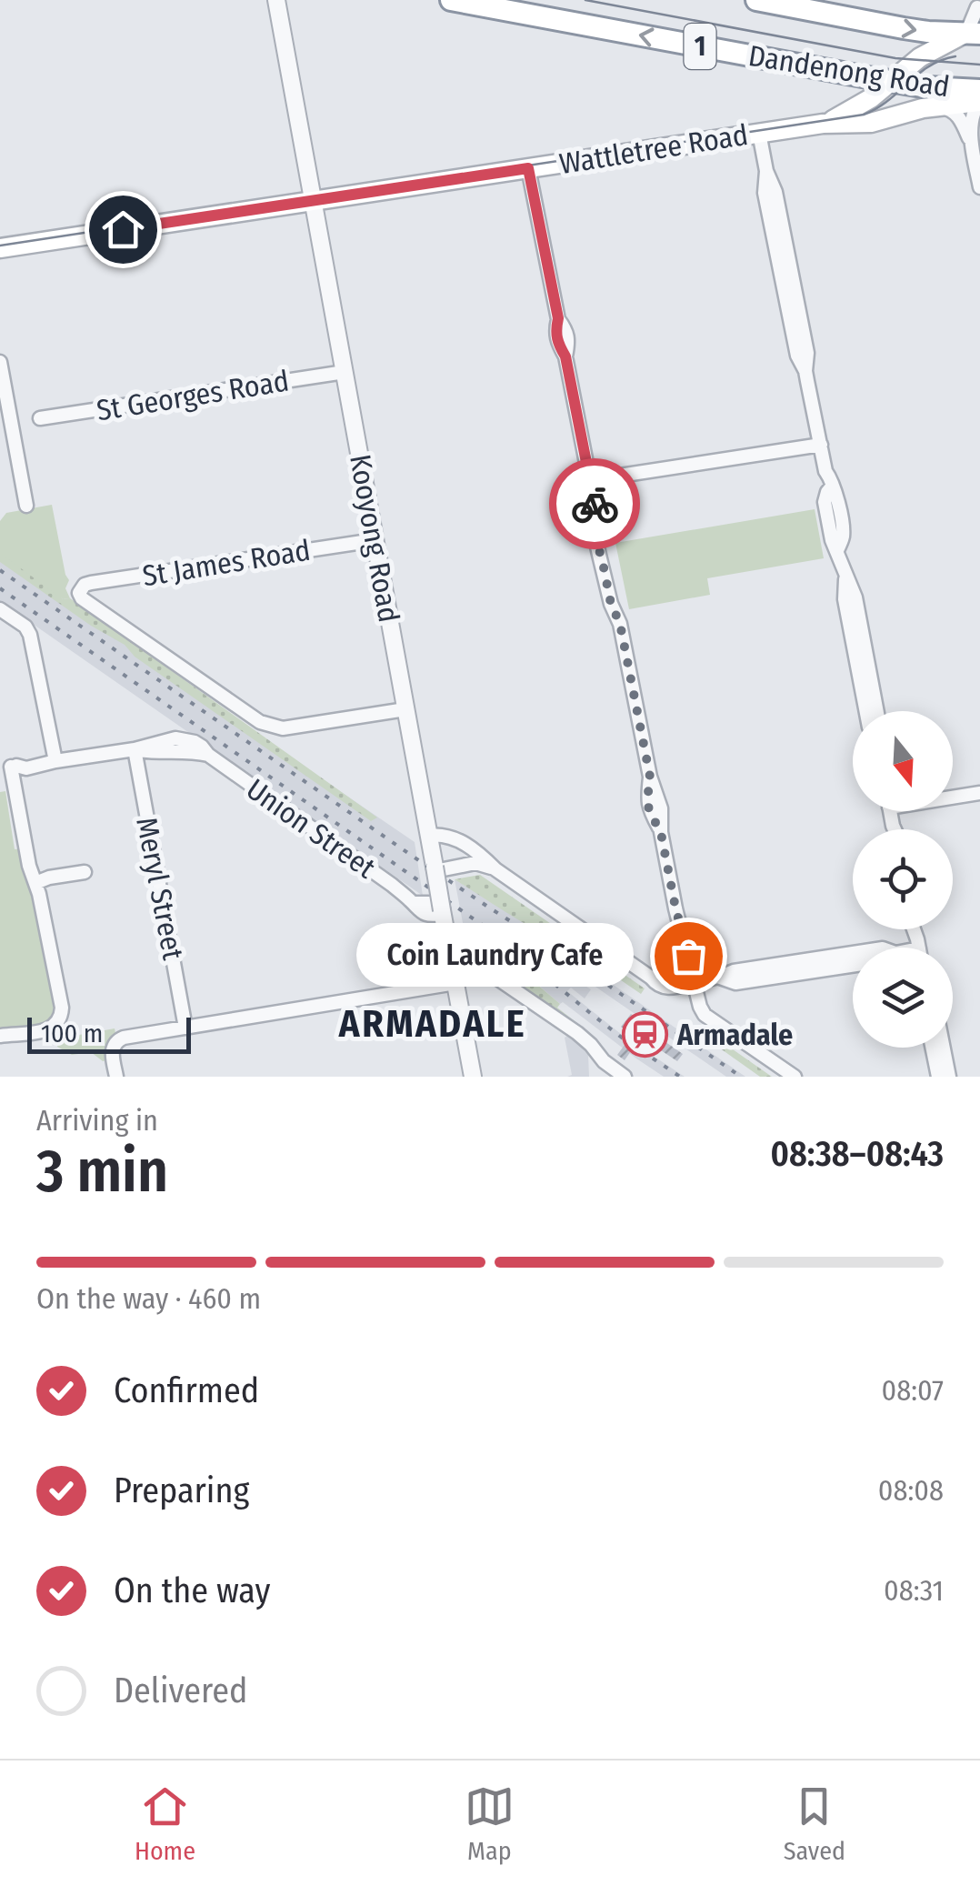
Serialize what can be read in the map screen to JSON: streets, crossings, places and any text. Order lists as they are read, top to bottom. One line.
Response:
{"streets":{"highway":["1","Dandenong Road"],"main road":["Wattletree Road"],"street":["St Georges Road","Kooyong Road","St James Road","Union Street","Meryl Street"]},"crossings":[["Dandenong Road","Wattletree Road"],["Wattletree Road","Kooyong Road"],["St Georges Road","Kooyong Road"],["Kooyong Road","St James Road"],["Kooyong Road","Union Street"],["Union Street","Meryl Street"]],"districts":["ARMADALE"],"places":{"other":["Coin Laundry Cafe"],"station":["Armadale"]},"scale_bar":"100 m","north":"bottom","page":{"bubble":"Coin Laundry Cafe","scale":"100 m","heading":["3 min","Arriving in","08:38–08:43"],"bar":"On the way · 460 m","list":[["Confirmed","08:07"],["Preparing","08:08"],["On the way","08:31"],"Delivered"],"tabs":["Home","Map","Saved"]}}
